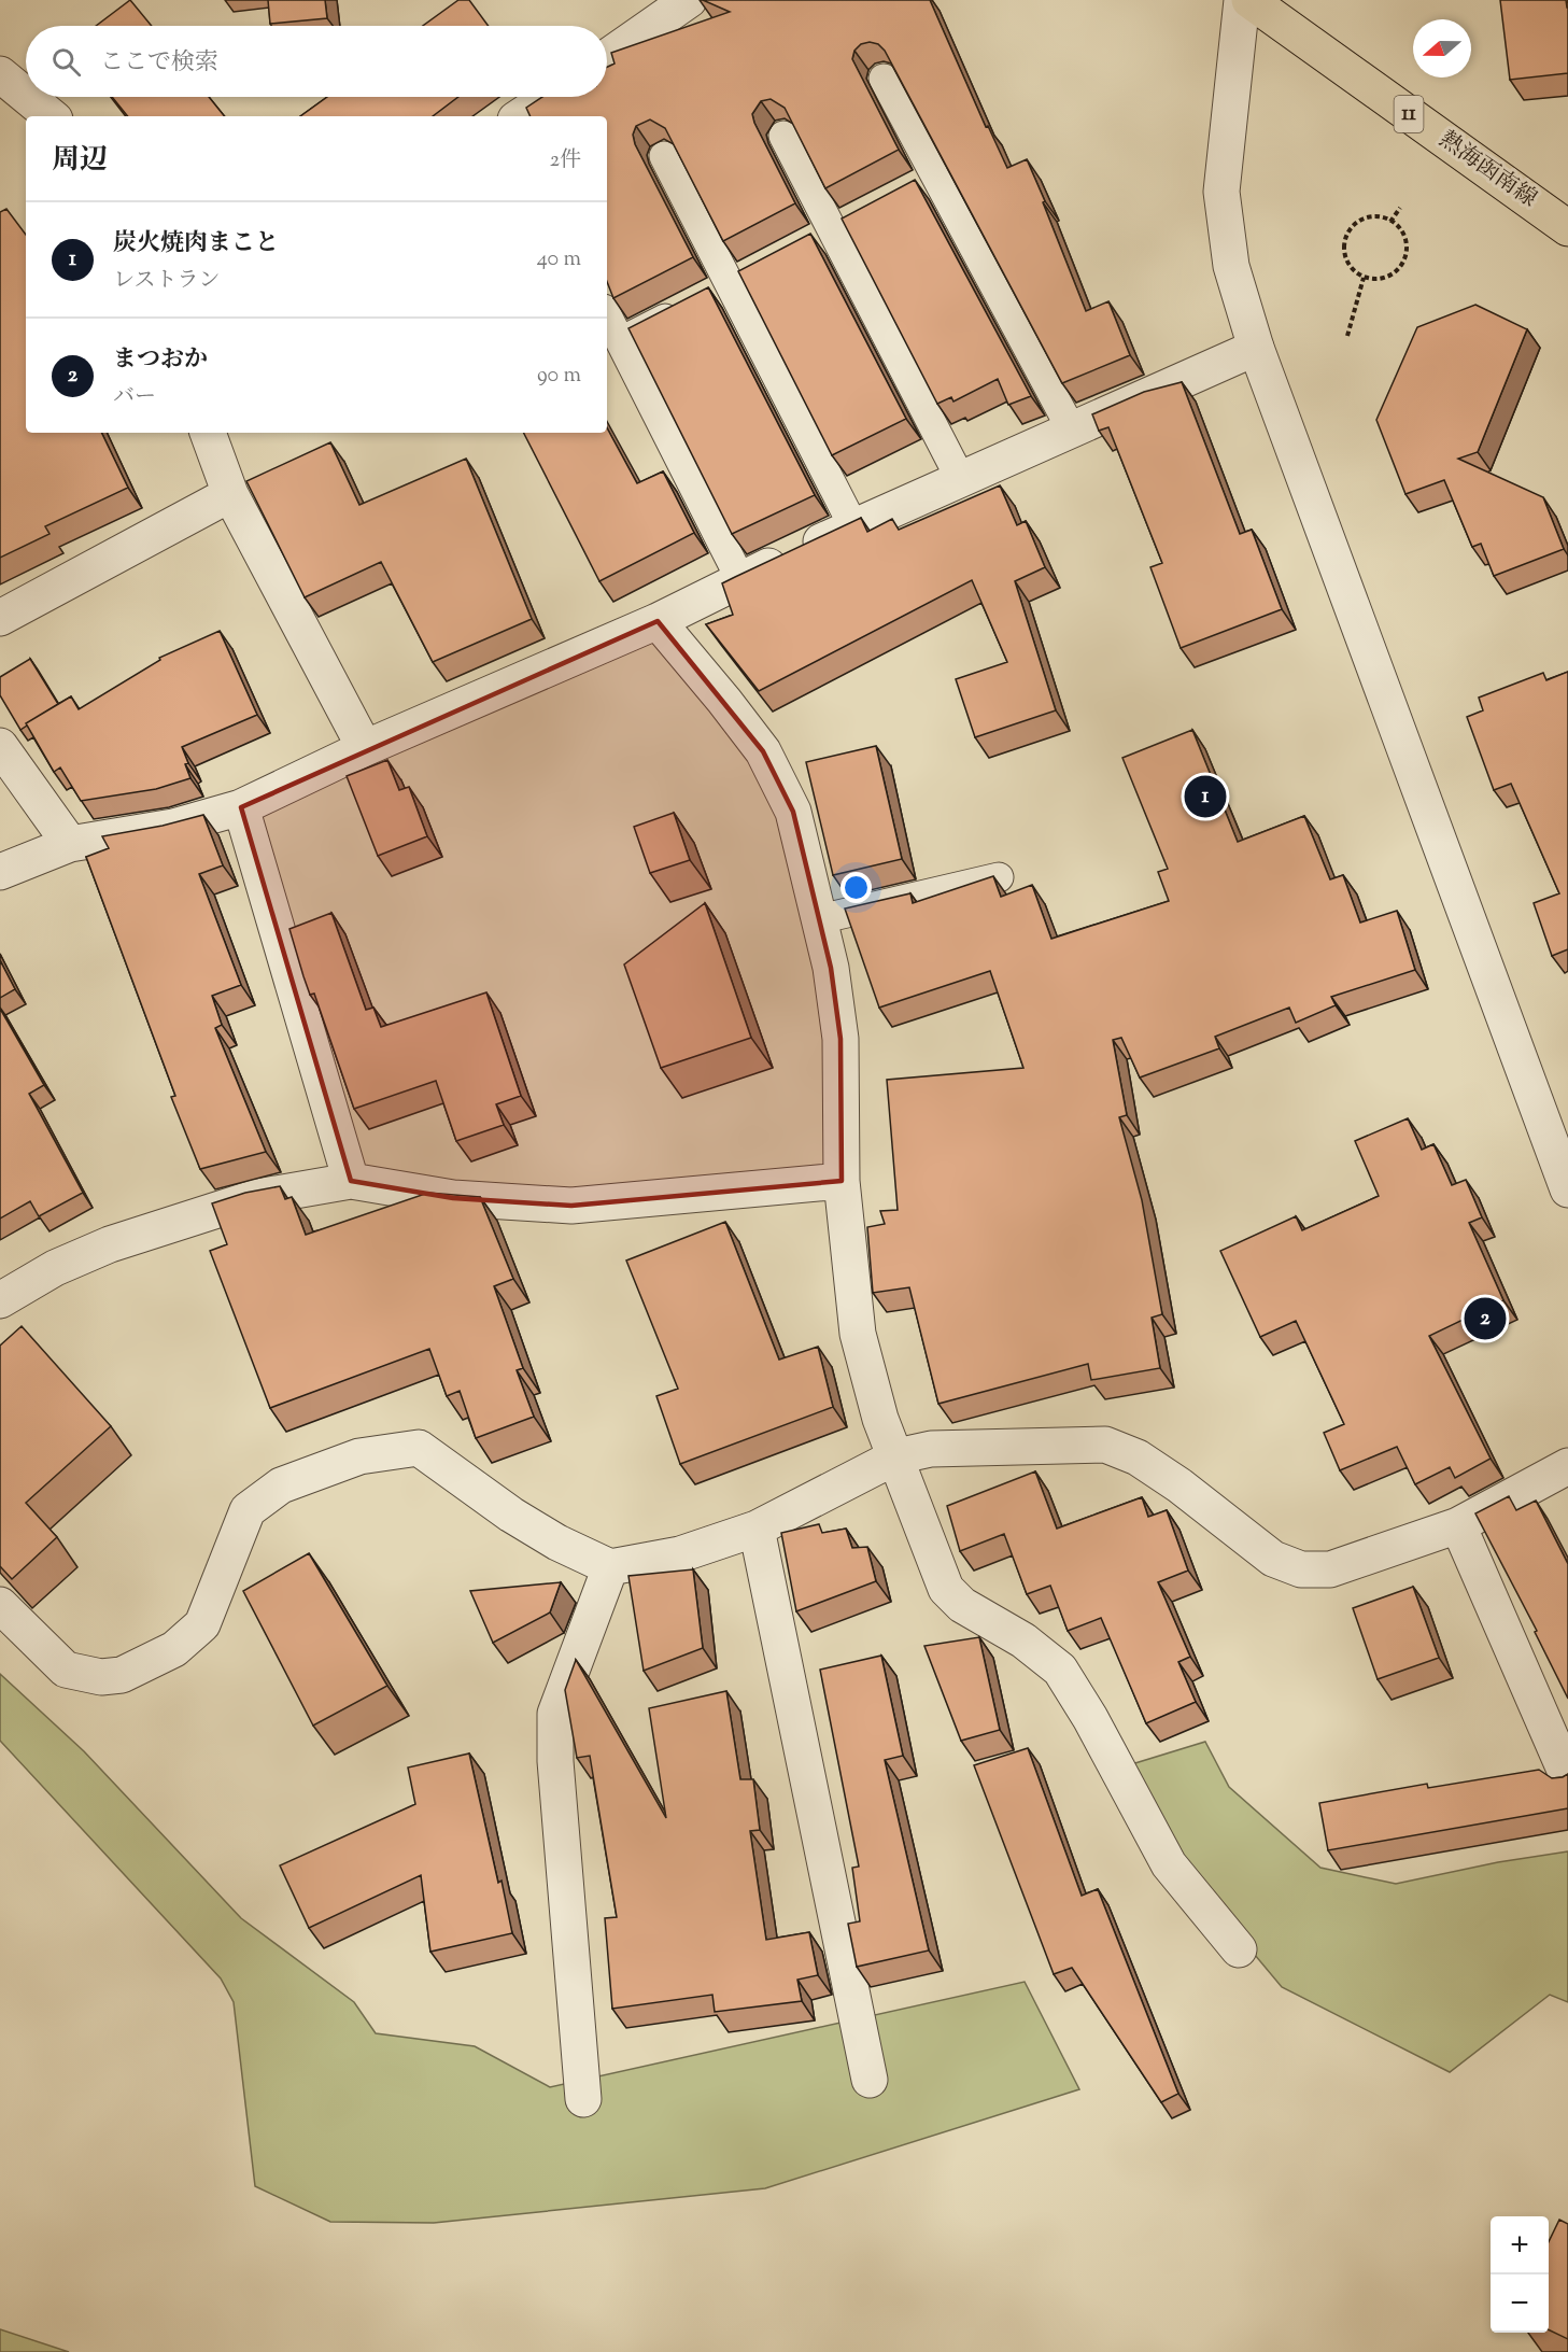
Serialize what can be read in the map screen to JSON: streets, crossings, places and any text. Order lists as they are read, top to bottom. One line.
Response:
{"streets":{"main road":["11","熱海函南線"]},"north":"left","page":{"search":"ここで検索","heading":["周辺","2件"],"list":[{"mark":"1","name":"炭火焼肉まこと","note":"レストラン","value":"40 m"},{"mark":"2","name":"まつおか","note":"バー","value":"90 m"}],"pins":["1","2"],"map_buttons":["+","−"]}}
